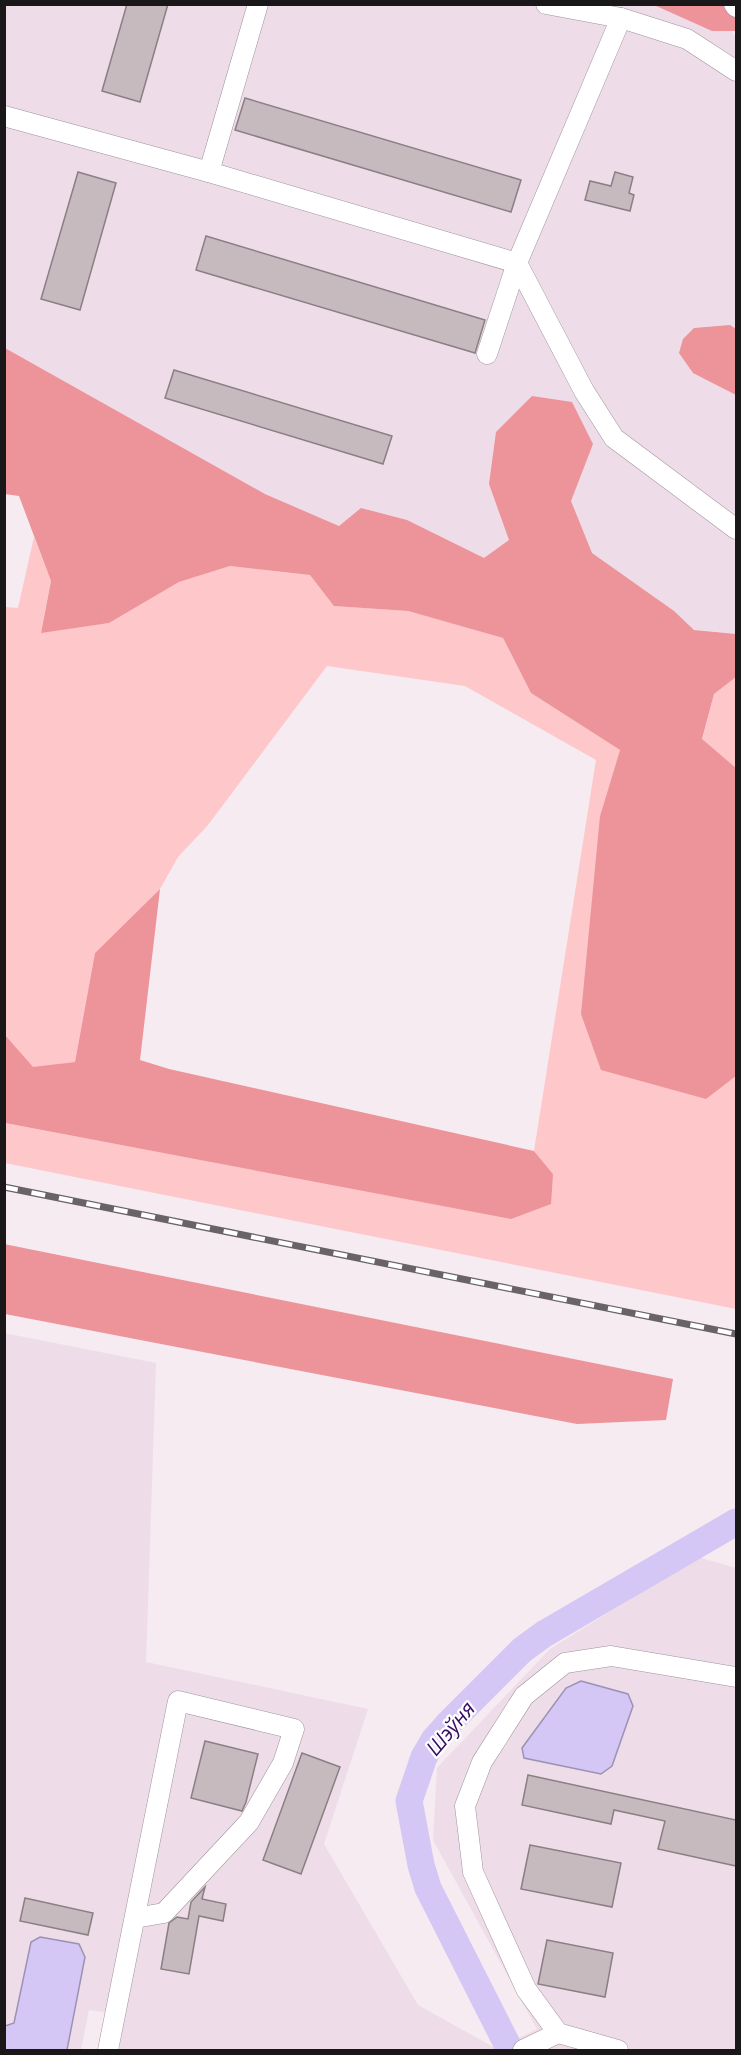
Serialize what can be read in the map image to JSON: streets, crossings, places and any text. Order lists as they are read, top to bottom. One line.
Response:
{"water":["Шэўня"]}
